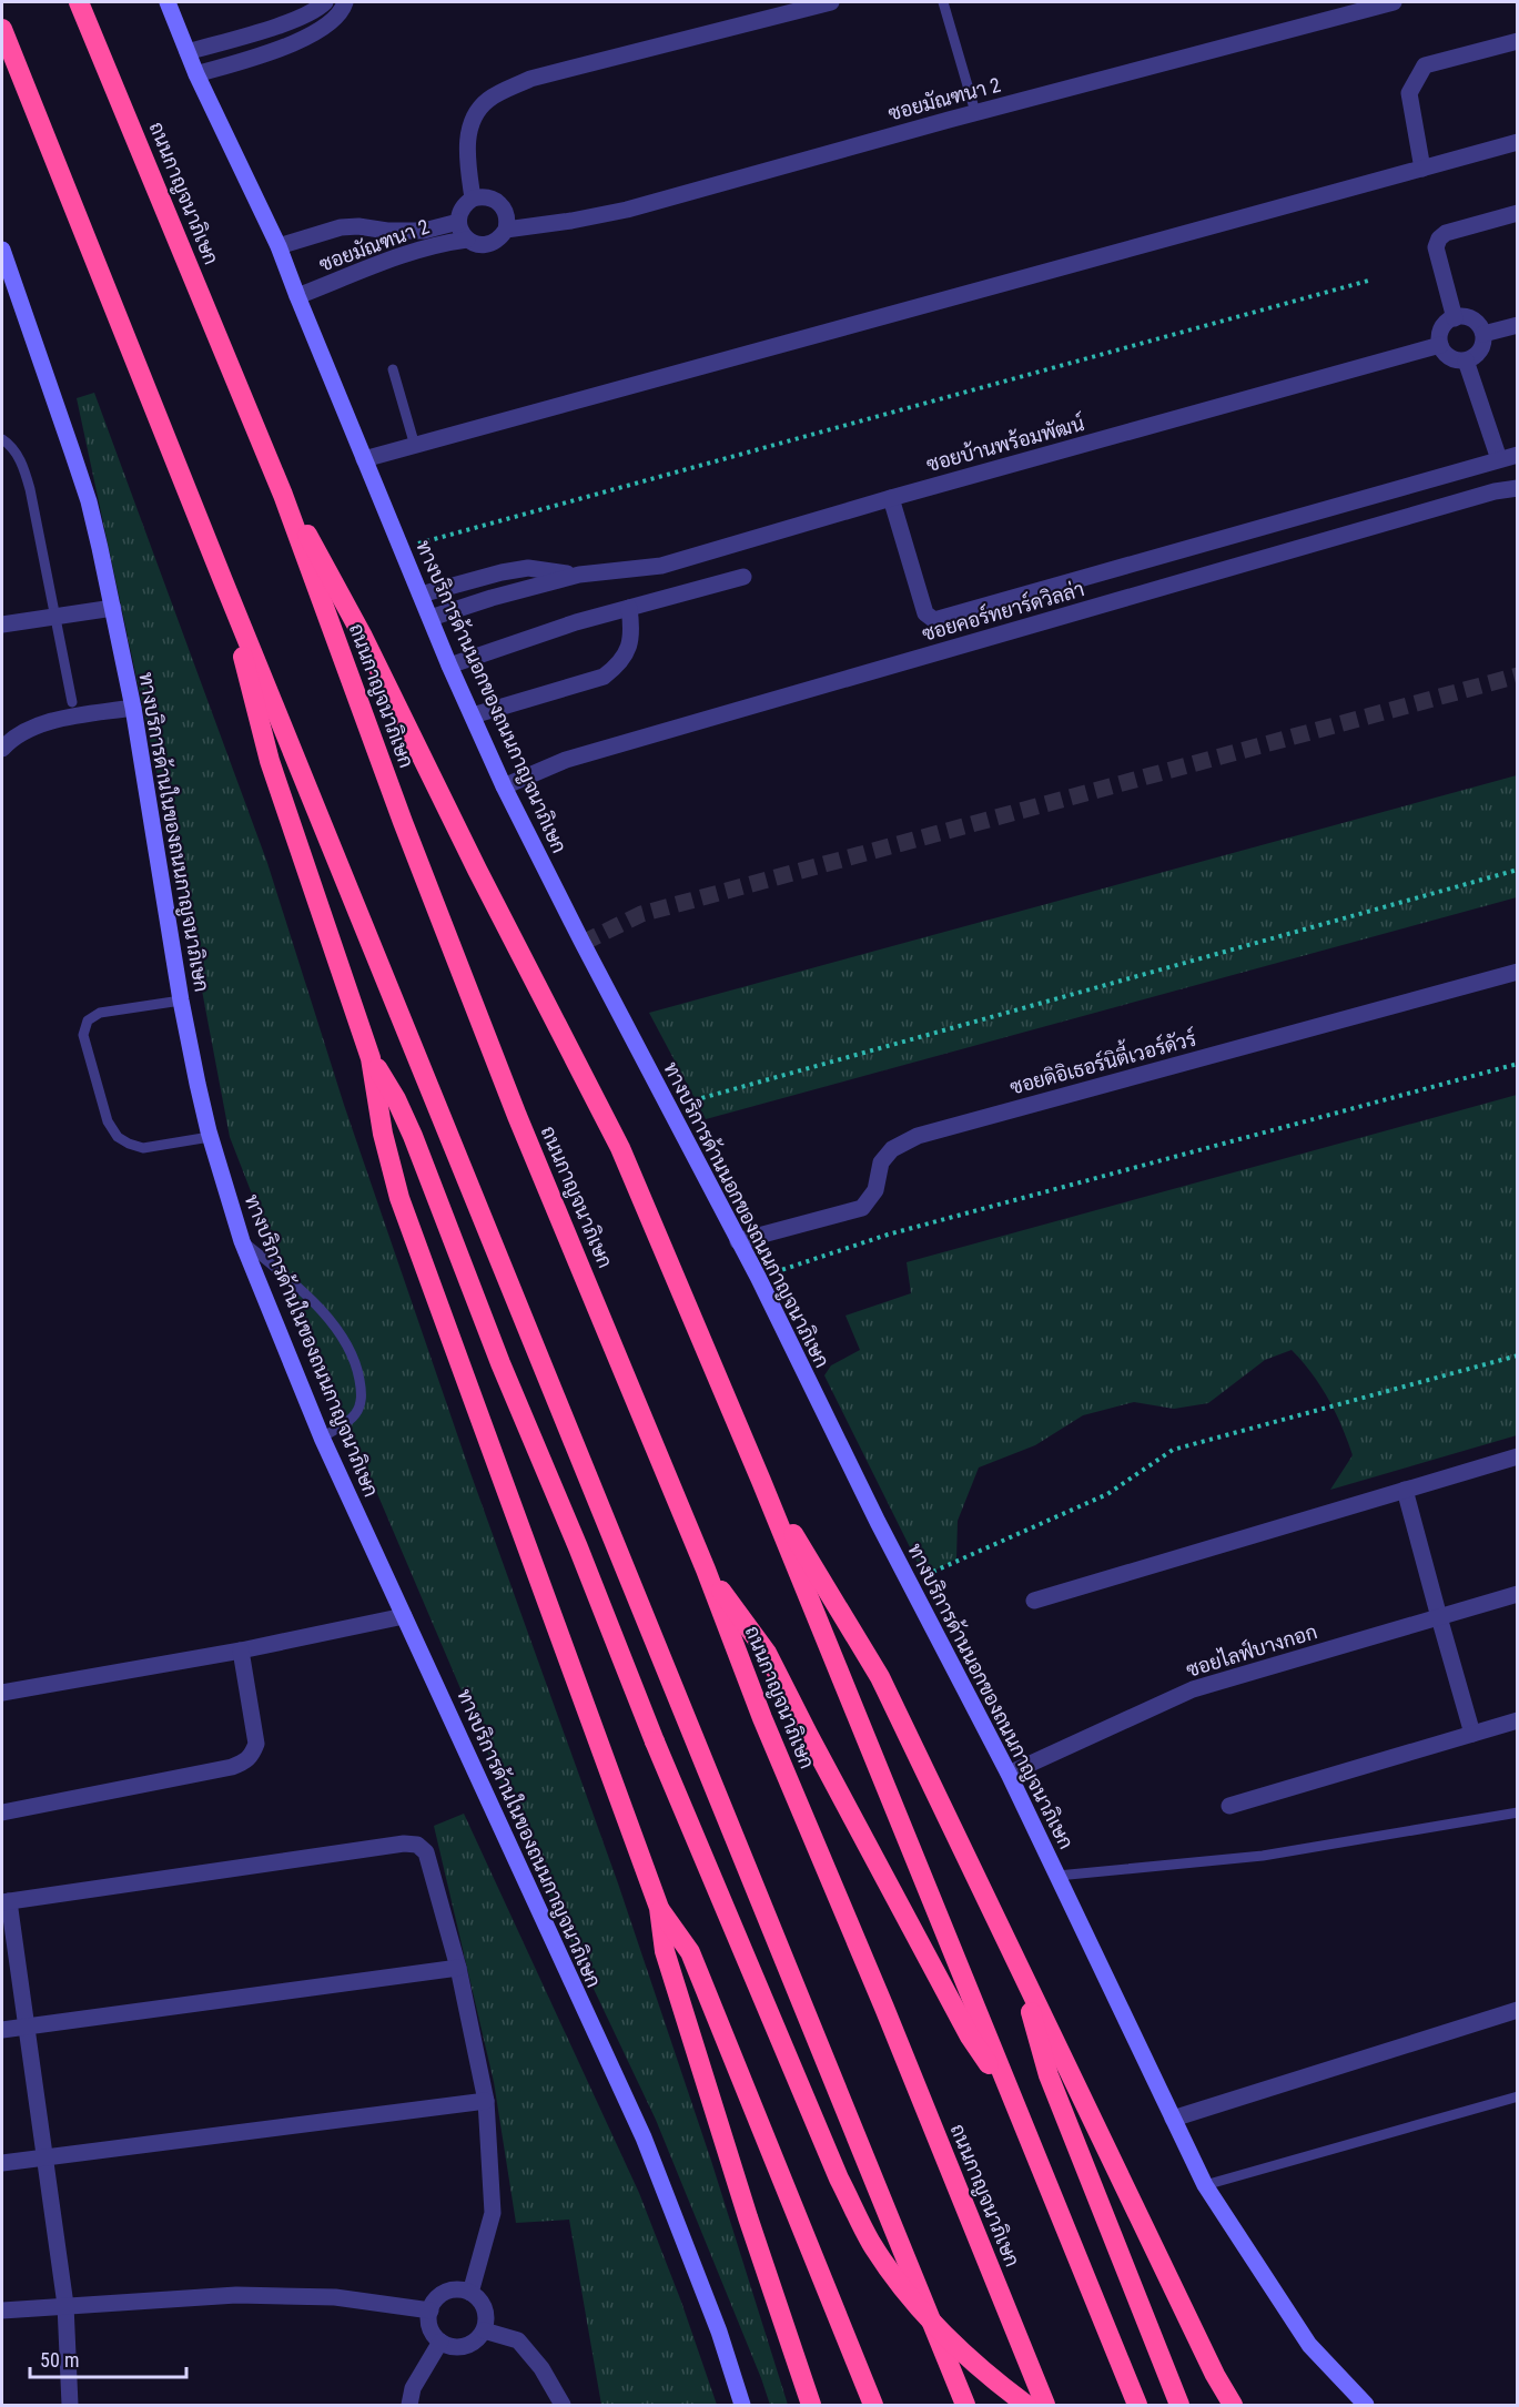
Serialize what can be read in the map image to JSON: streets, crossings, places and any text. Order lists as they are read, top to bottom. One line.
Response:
{"streets":{"highway":["ถนนกาญจนาภิเษก"],"main road":["ทางบริการด้านนอกของถนนกาญจนาภิเษก","ทางบริการด้านในของถนนกาญจนาภิเษก"],"street":["ซอยมัณฑนา 2","ซอยบ้านพร้อมพัฒน์","ซอยคอร์ทยาร์ดวิลล่า","ซอยดิอิเธอร์นิตี้เวอร์ดัวร์","ซอยไลฟ์บางกอก"]},"crossings":[["ซอยมัณฑนา 2","ทางบริการด้านนอกของถนนกาญจนาภิเษก"],["ซอยบ้านพร้อมพัฒน์","ทางบริการด้านนอกของถนนกาญจนาภิเษก"],["ซอยคอร์ทยาร์ดวิลล่า","ทางบริการด้านนอกของถนนกาญจนาภิเษก"],["ทางบริการด้านนอกของถนนกาญจนาภิเษก","ซอยดิอิเธอร์นิตี้เวอร์ดัวร์"],["ทางบริการด้านนอกของถนนกาญจนาภิเษก","ซอยไลฟ์บางกอก"]],"scale_bar":"50 m"}
